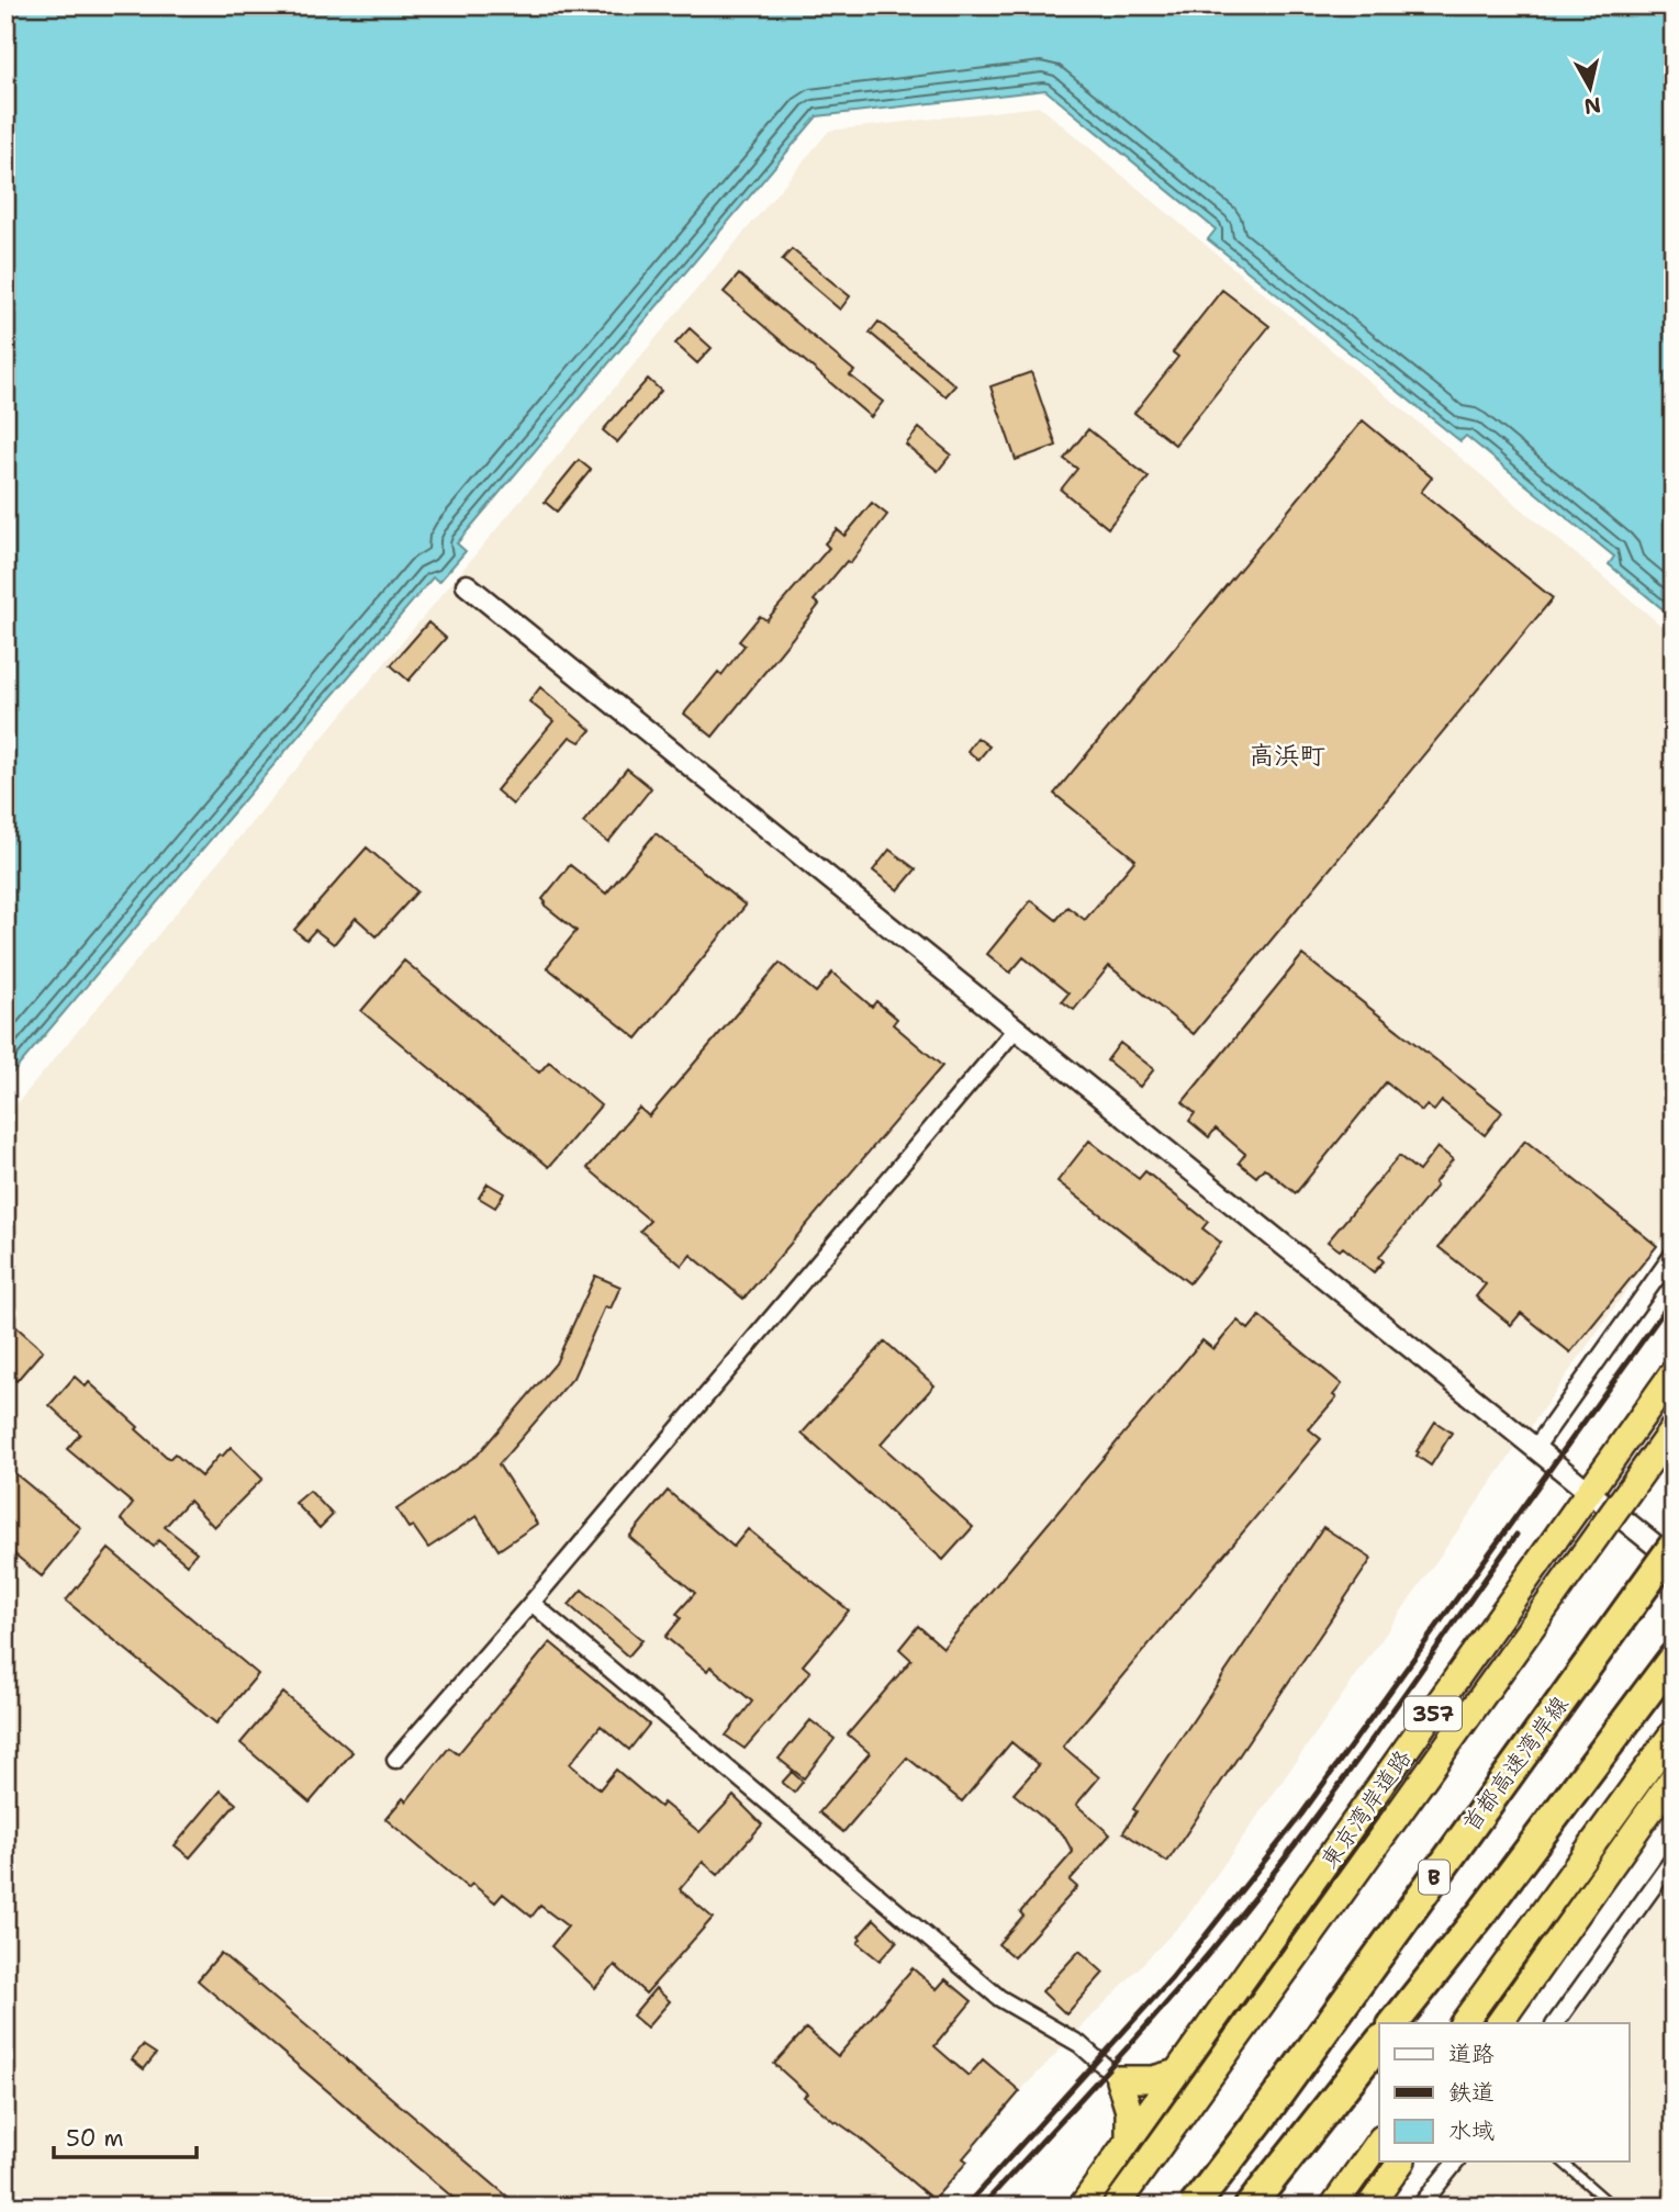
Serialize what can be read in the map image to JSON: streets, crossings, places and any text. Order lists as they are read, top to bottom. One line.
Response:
{"streets":{"highway":["357","首都高速湾岸線","東京湾岸道路","B"]},"districts":["高浜町"],"legend":["道路","鉄道","水域"],"scale_bar":"50 m","north":"bottom"}
